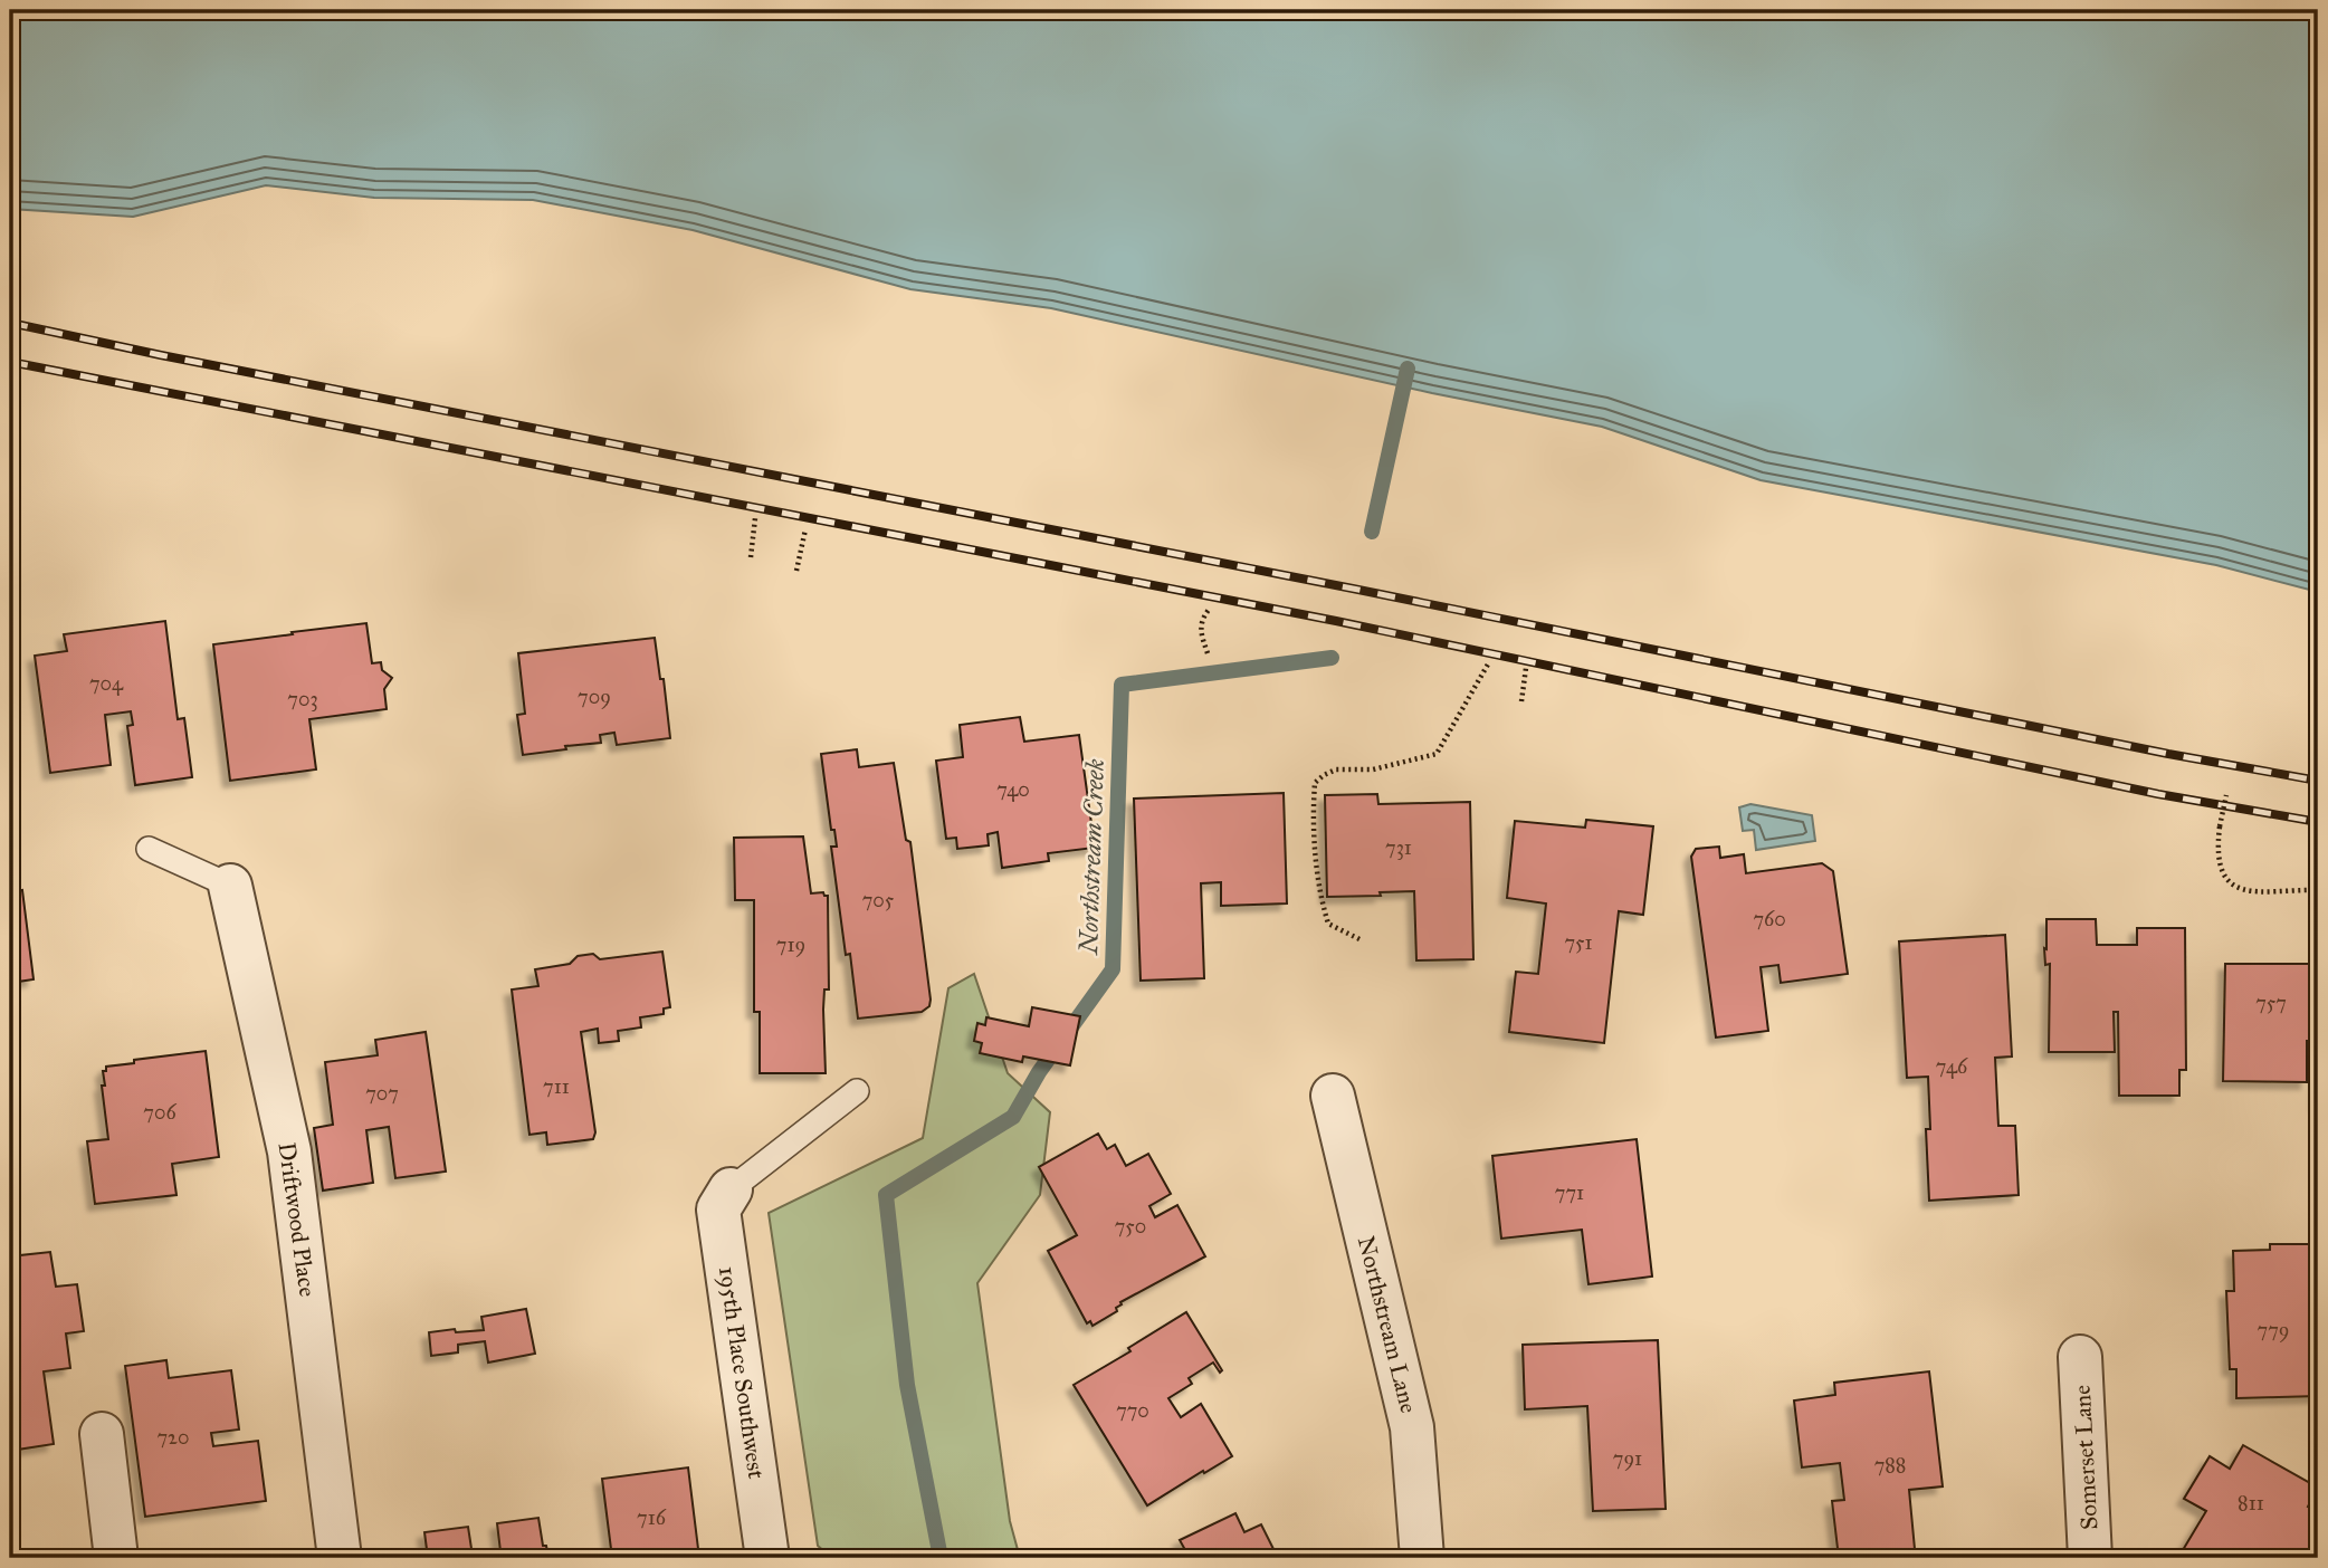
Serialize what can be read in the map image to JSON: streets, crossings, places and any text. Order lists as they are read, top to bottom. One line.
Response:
{"streets":{"street":["Driftwood Place","Northstream Lane","195th Place Southwest","Somerset Lane"]},"water":["Northstream Creek"],"house_numbers":["704","709","703","740","731","705","760","751","719","757","746","711","707","706","771","750","779","770","720","791","788","811","716"]}
